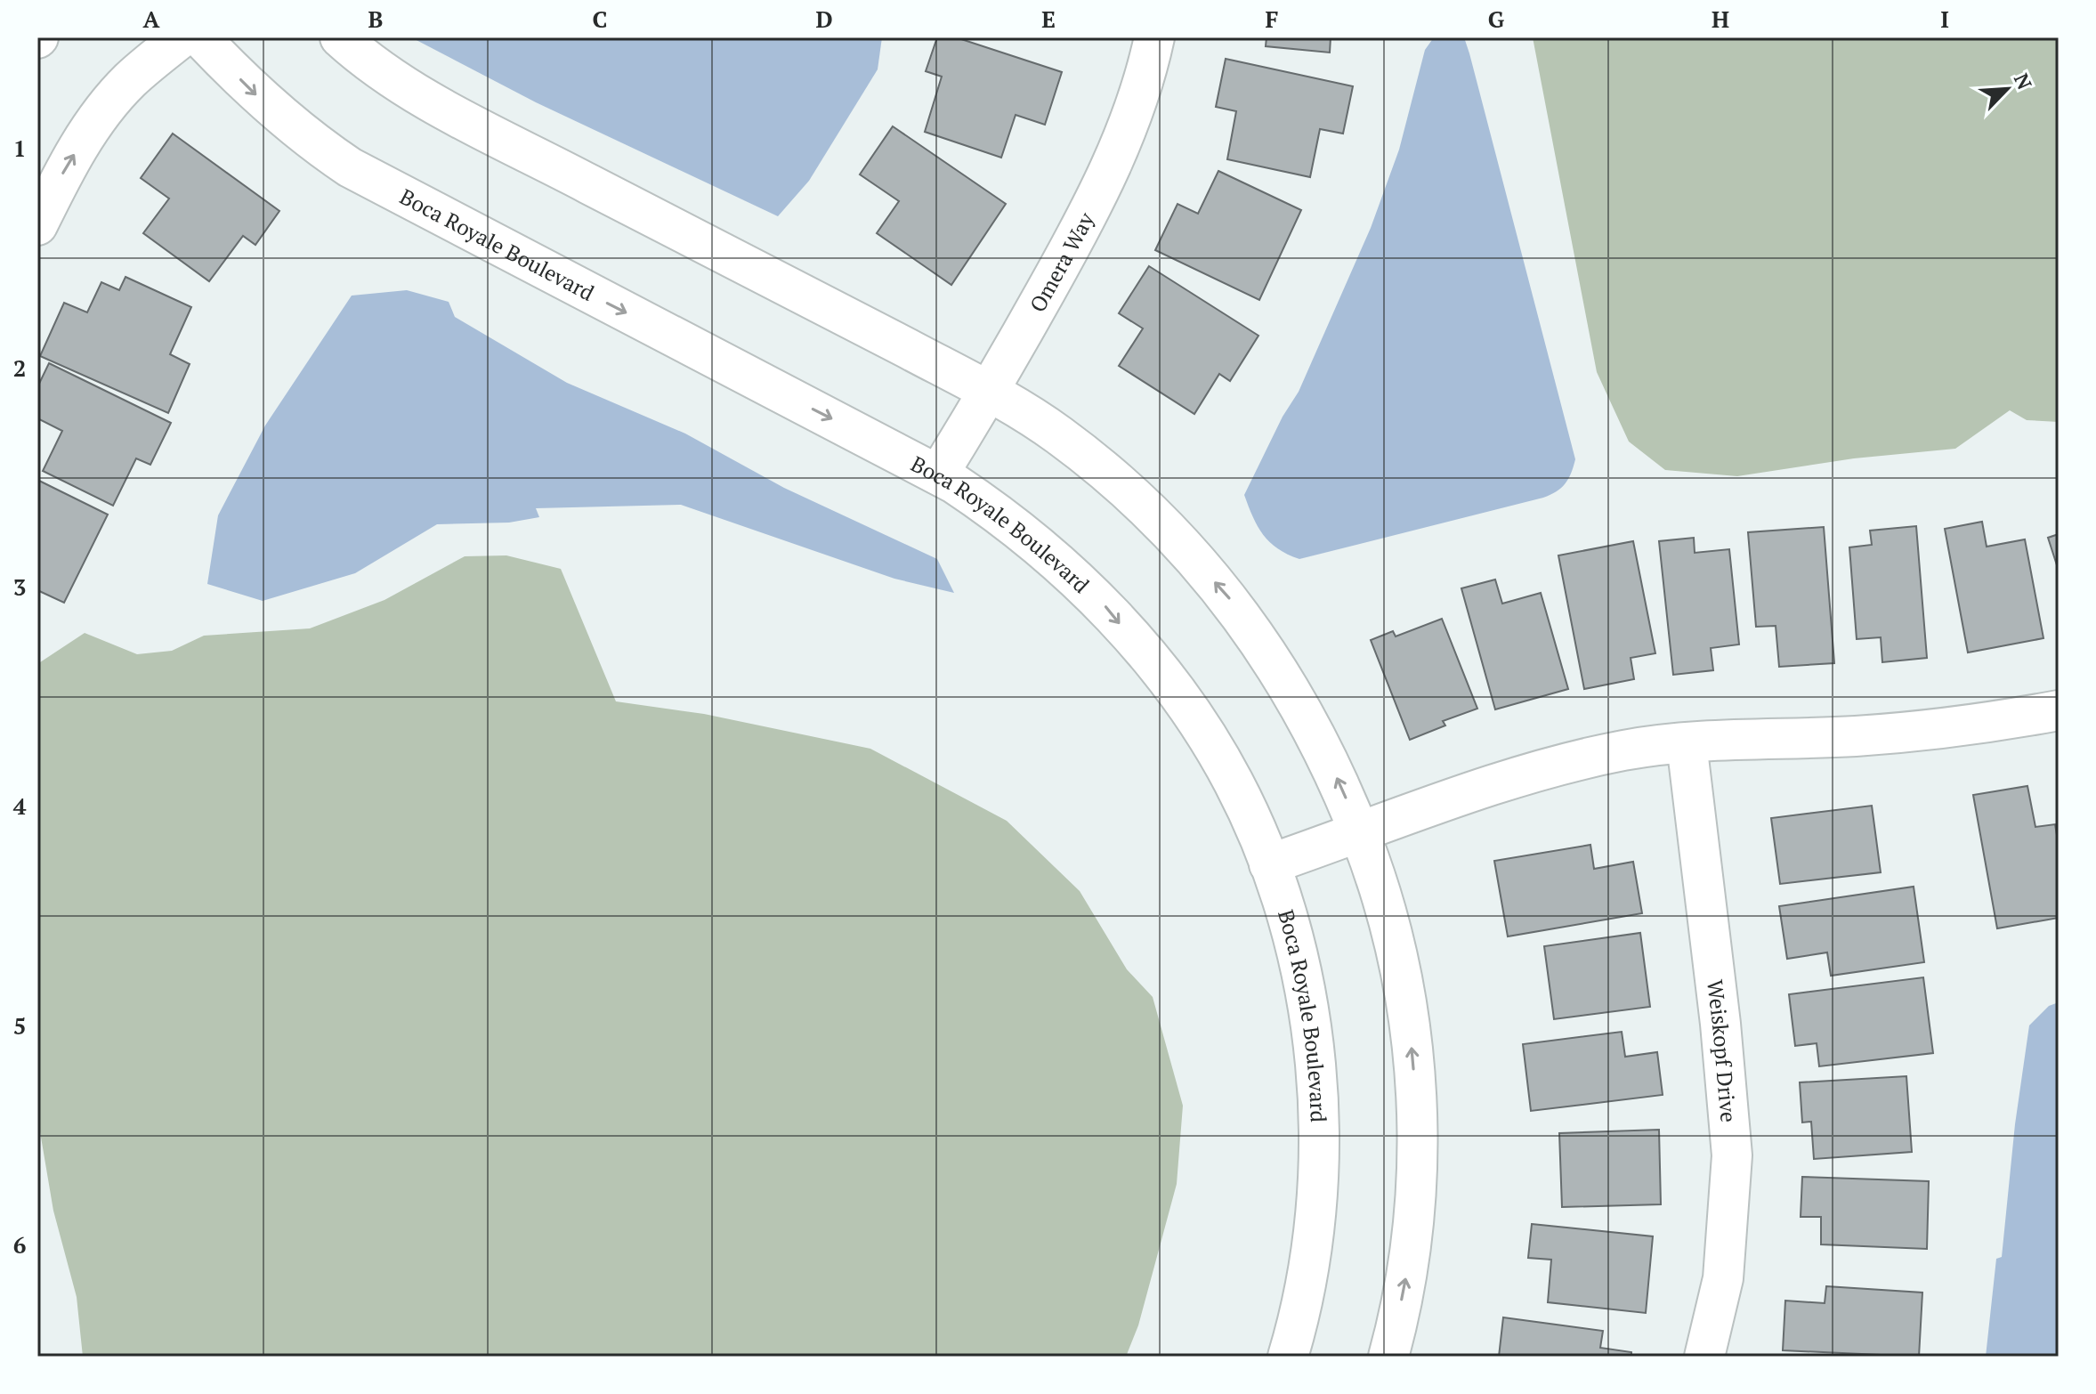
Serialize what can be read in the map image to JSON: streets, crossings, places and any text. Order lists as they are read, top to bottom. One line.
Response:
{"streets":{"street":["Boca Royale Boulevard","Omera Way","Weiskopf Drive"]},"crossings":[["Boca Royale Boulevard","Omera Way"]],"north":"top right","grid":{"columns":["A","B","C","D","E","F","G","H","I"],"rows":["1","2","3","4","5","6"]}}
